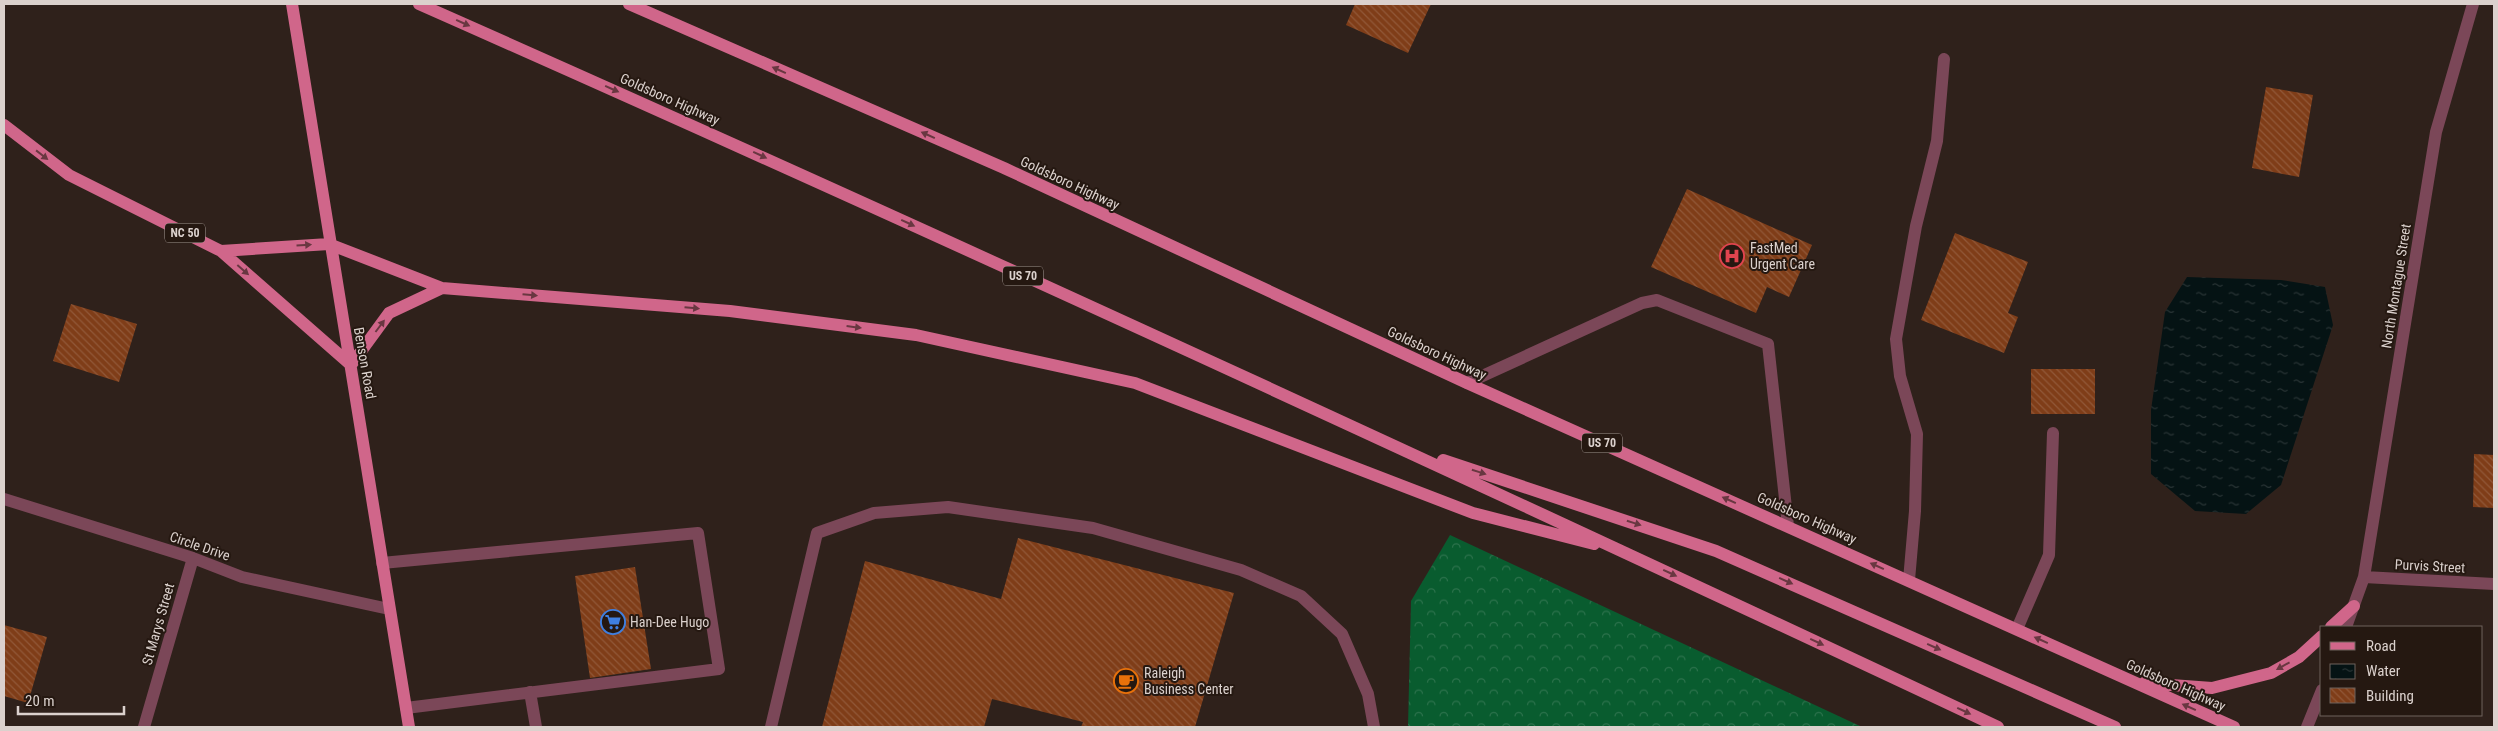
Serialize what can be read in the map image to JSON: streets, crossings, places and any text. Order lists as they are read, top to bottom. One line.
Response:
{"streets":{"main road":["Goldsboro Highway","NC 50","US 70","Benson Road"],"street":["North Montague Street","Circle Drive","Purvis Street","St Marys Street"]},"crossings":[["NC 50","Benson Road"],["North Montague Street","Purvis Street"],["Benson Road","Circle Drive"],["Circle Drive","St Marys Street"]],"places":{"hospital":["FastMed Urgent Care"],"supermarket":["Han-Dee Hugo"],"cafe":["Raleigh Business Center"]},"legend":["Road","Water","Building"],"scale_bar":"20 m"}
